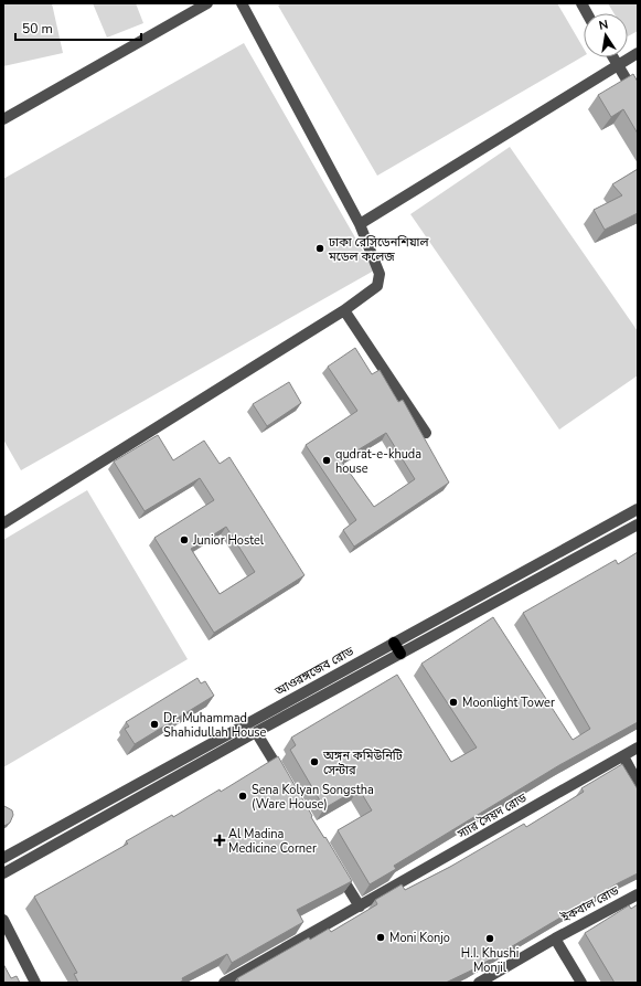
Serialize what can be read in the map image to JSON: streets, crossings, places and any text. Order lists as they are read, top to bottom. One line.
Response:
{"streets":{"street":["আওরঙ্গজেব রোড","স্যার সৈয়দ রোড","ইকবাল রোড"]},"places":{"other":["ঢাকা রেসিডেনশিয়াল মডেল কলেজ","qudrat-e-khuda house","Junior Hostel","Moonlight Tower","Dr. Muhammad Shahidullah House","অঙ্গন কমিউনিটি সেন্টার","Sena Kolyan Songstha (Ware House)","Moni Konjo","H.I. Khushi Monjil"],"health":["Al Madina Medicine Corner"]},"scale_bar":"50 m","north":"top"}
